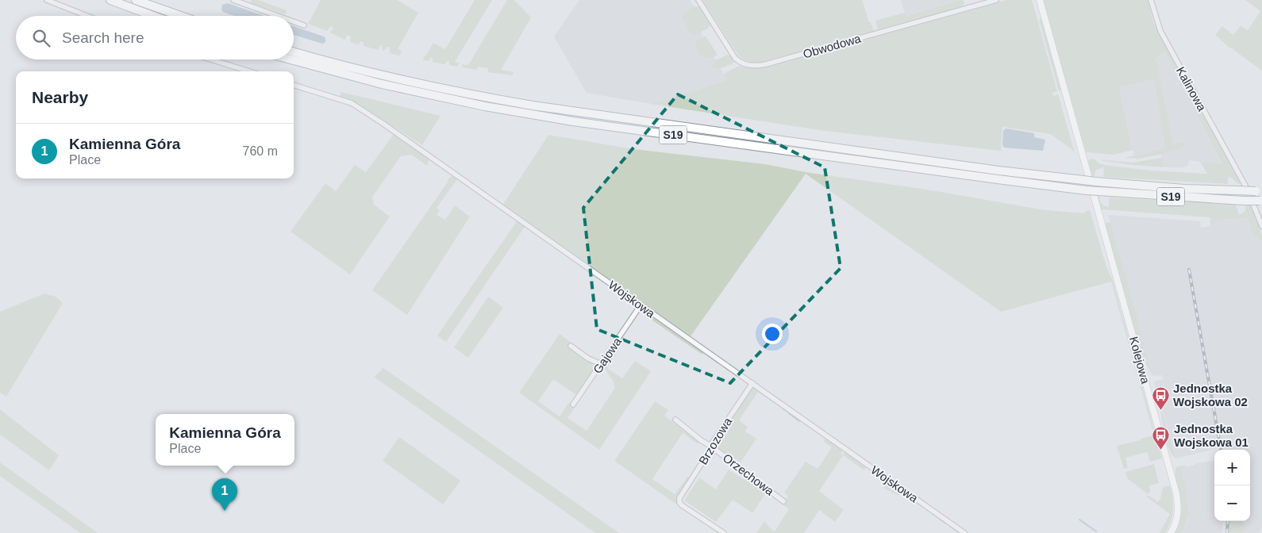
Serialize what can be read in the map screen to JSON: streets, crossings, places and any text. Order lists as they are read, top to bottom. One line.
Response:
{"streets":{"highway":["S19"],"street":["Obwodowa","Kalinowa","Wojskowa","Gajowa","Kolejowa","Brzozowa","Orzechowa"]},"crossings":[["S19","Kolejowa"],["Wojskowa","Gajowa"],["Wojskowa","Brzozowa"],["Brzozowa","Orzechowa"]],"places":{"bus stop":["Jednostka Wojskowa 02","Jednostka Wojskowa 01"]},"page":{"search":"Search here","heading":"Nearby","list":[{"mark":"1","name":"Kamienna Góra","note":"Place","value":"760 m"}],"popup":["Kamienna Góra","Place"],"map_buttons":["+","−"],"pins":"1"}}
